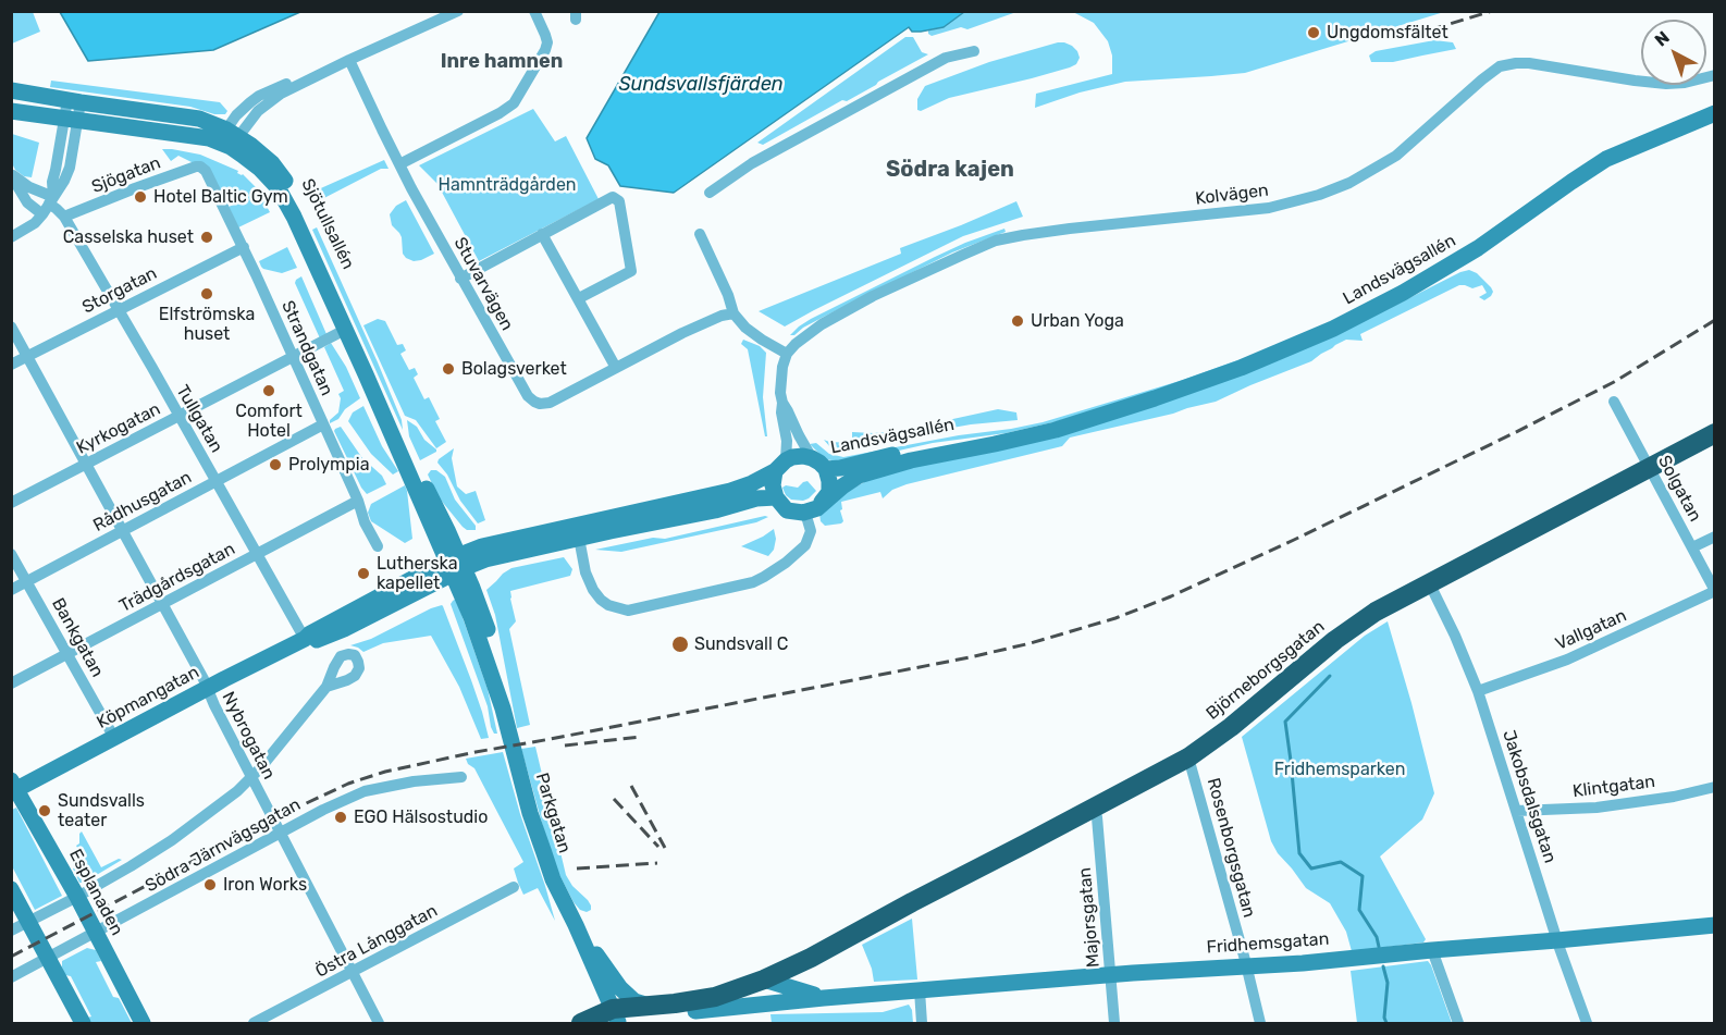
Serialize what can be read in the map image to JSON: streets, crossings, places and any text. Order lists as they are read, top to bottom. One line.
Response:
{"streets":{"highway":["Björneborgsgatan","Fridhemsgatan"],"main road":["Sjötullsallén","Landsvägsallén","Köpmangatan","Parkgatan","Esplanaden"],"street":["Sjögatan","Kolvägen","Stuvarvägen","Storgatan","Strandgatan","Tullgatan","Kyrkogatan","Solgatan","Rådhusgatan","Trädgårdsgatan","Vallgatan","Bankgatan","Nybrogatan","Klintgatan","Jakobsdalsgatan","Södra Järnvägsgatan","Rosenborgsgatan","Majorsgatan","Östra Långgatan"]},"crossings":[["Sjögatan","Strandgatan"],["Sjögatan","Tullgatan"],["Sjötullsallén","Landsvägsallén"],["Sjötullsallén","Kyrkogatan"],["Sjötullsallén","Köpmangatan"],["Sjötullsallén","Parkgatan"],["Landsvägsallén","Köpmangatan"],["Landsvägsallén","Parkgatan"],["Storgatan","Strandgatan"],["Storgatan","Tullgatan"],["Storgatan","Nybrogatan"],["Strandgatan","Kyrkogatan"],["Strandgatan","Rådhusgatan"],["Strandgatan","Trädgårdsgatan"],["Tullgatan","Kyrkogatan"],["Tullgatan","Rådhusgatan"],["Tullgatan","Trädgårdsgatan"],["Tullgatan","Köpmangatan"],["Kyrkogatan","Nybrogatan"],["Solgatan","Vallgatan"],["Solgatan","Björneborgsgatan"],["Rådhusgatan","Bankgatan"],["Rådhusgatan","Nybrogatan"],["Trädgårdsgatan","Bankgatan"],["Trädgårdsgatan","Nybrogatan"],["Vallgatan","Jakobsdalsgatan"],["Bankgatan","Köpmangatan"],["Björneborgsgatan","Jakobsdalsgatan"],["Björneborgsgatan","Rosenborgsgatan"],["Björneborgsgatan","Majorsgatan"],["Björneborgsgatan","Fridhemsgatan"],["Köpmangatan","Nybrogatan"],["Köpmangatan","Parkgatan"],["Köpmangatan","Esplanaden"],["Nybrogatan","Södra Järnvägsgatan"],["Nybrogatan","Östra Långgatan"],["Klintgatan","Jakobsdalsgatan"],["Jakobsdalsgatan","Fridhemsgatan"],["Parkgatan","Fridhemsgatan"],["Södra Järnvägsgatan","Esplanaden"],["Rosenborgsgatan","Fridhemsgatan"],["Majorsgatan","Fridhemsgatan"]],"districts":["Inre hamnen","Södra kajen"],"water":["Sundsvallsfjärden"],"parks":["Hamnträdgården","Fridhemsparken"],"places":["Ungdomsfältet","Hotel Baltic Gym","Casselska huset","Elfströmska huset","Urban Yoga","Bolagsverket","Comfort Hotel","Prolympia","Lutherska kapellet","Sundsvall C","Sundsvalls teater","EGO Hälsostudio","Iron Works"],"north":"top left"}
